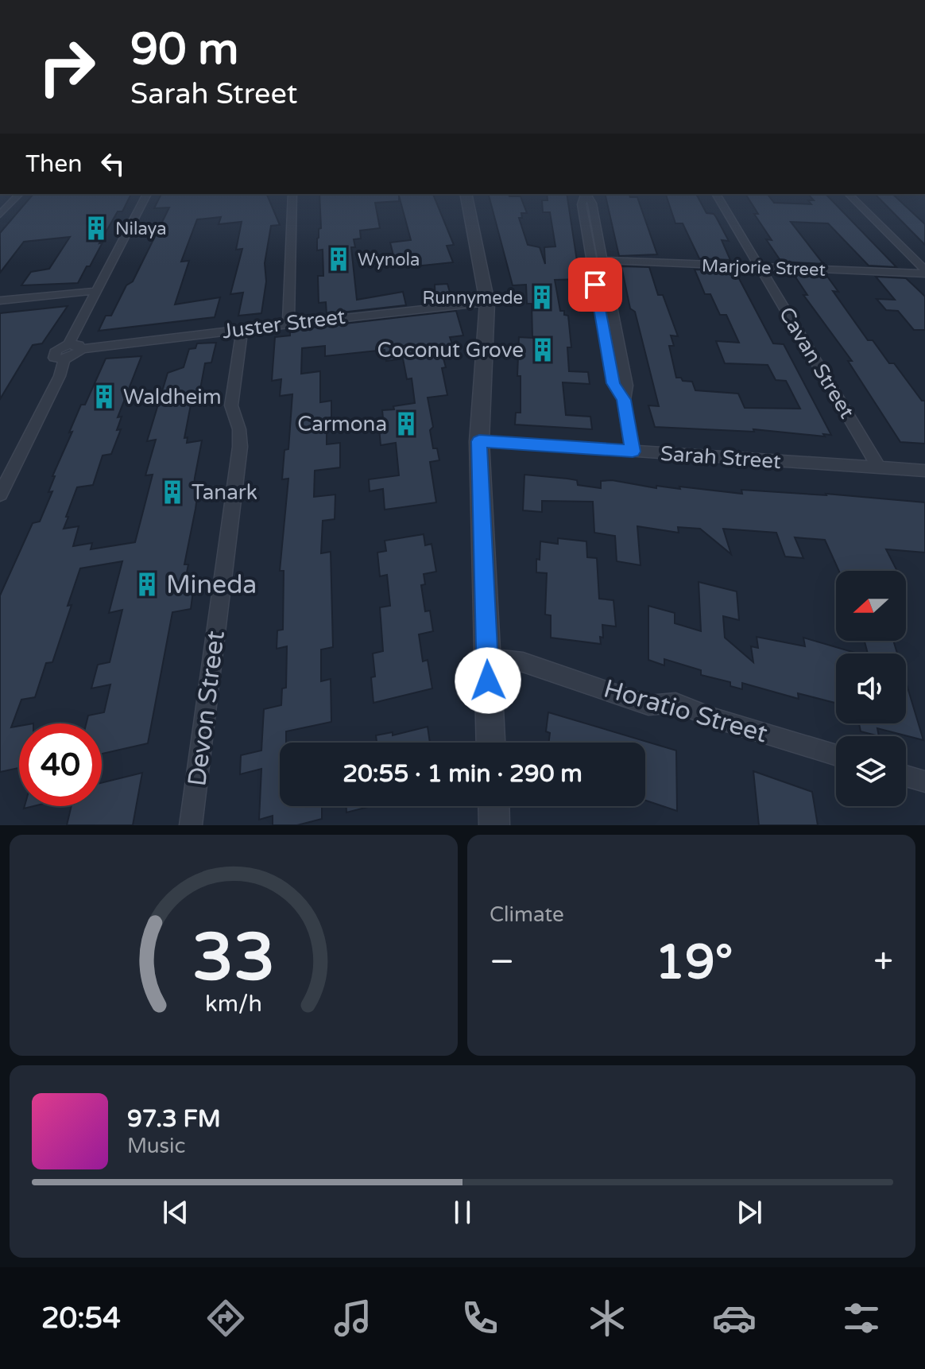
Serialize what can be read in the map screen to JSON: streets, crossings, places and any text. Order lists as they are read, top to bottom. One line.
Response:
{"streets":{"street":["Marjorie Street","Juster Street","Cavan Street","Sarah Street","Devon Street","Horatio Street"]},"crossings":[["Marjorie Street","Cavan Street"],["Juster Street","Devon Street"],["Cavan Street","Sarah Street"]],"places":{"building":["Nilaya","Wynola","Runnymede","Coconut Grove","Waldheim","Carmona","Tanark","Mineda"]},"north":"left","page":{"turn":["90 m","Sarah Street"],"then":"Then","limit":"40","trip":"20:55 · 1 min · 290 m","tile":"Climate","heat":["−","19°","+"],"song":["97.3 FM","Music"],"tabs":"20:54","gauge":["33","km/h"]}}
